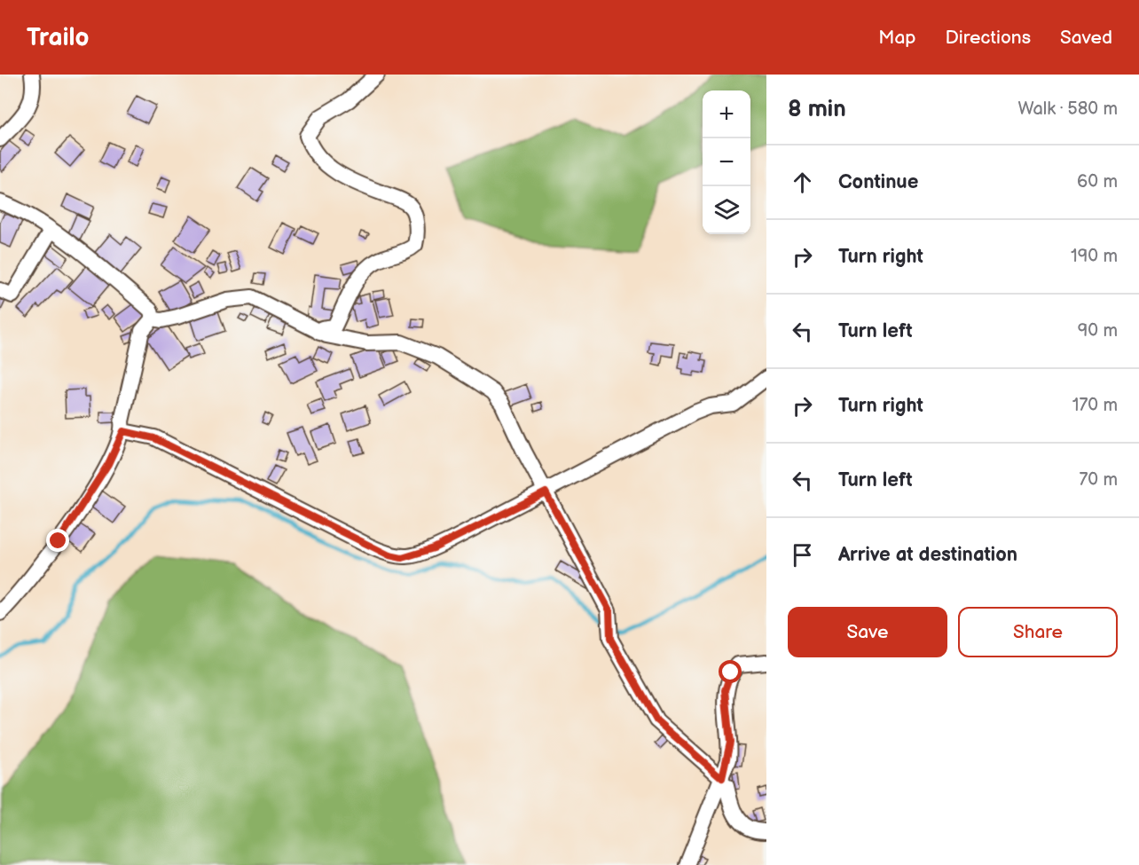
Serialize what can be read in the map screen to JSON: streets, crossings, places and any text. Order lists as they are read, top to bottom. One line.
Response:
{"page":{"header":"Trailo","nav":["Map","Directions","Saved"],"heading":["8 min","Walk · 580 m"],"map_buttons":["+","−"],"list":[["Continue","60 m"],["Turn right","190 m"],["Turn left","90 m"],["Turn right","170 m"],["Turn left","70 m"],"Arrive at destination"],"buttons":["Save","Share"]}}
